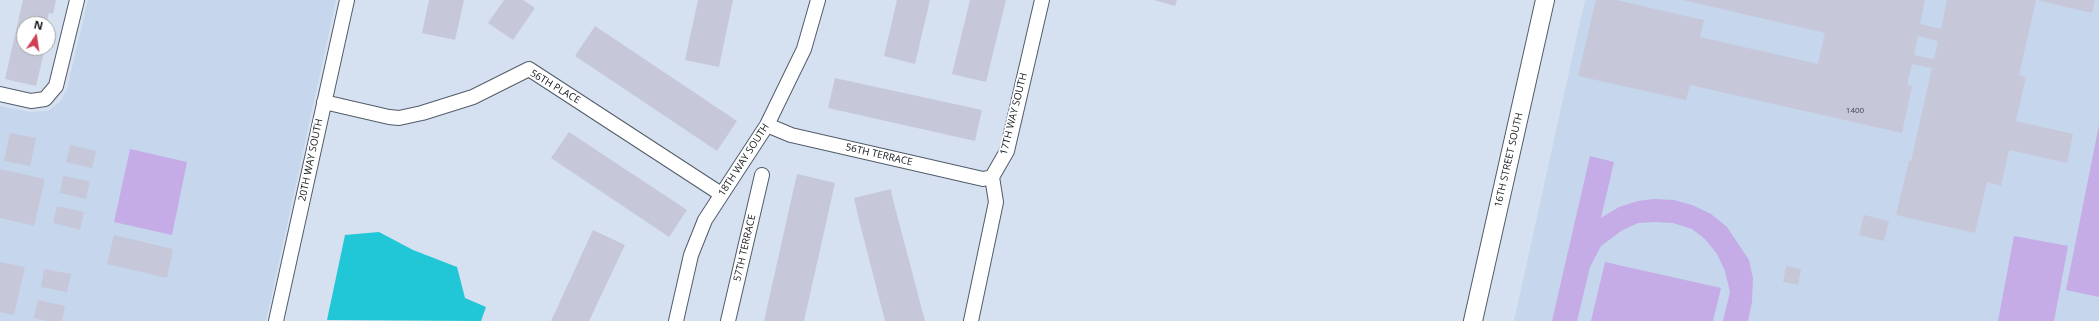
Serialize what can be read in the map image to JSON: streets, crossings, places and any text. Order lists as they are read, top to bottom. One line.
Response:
{"streets":{"street":["56TH PLACE","17TH WAY SOUTH","56TH TERRACE","20TH WAY SOUTH","18TH WAY SOUTH","16TH STREET SOUTH","57TH TERRACE"]},"crossings":[["56TH PLACE","20TH WAY SOUTH"],["56TH PLACE","18TH WAY SOUTH"],["17TH WAY SOUTH","56TH TERRACE"],["56TH TERRACE","18TH WAY SOUTH"]],"house_numbers":["1400"],"north":"top"}
